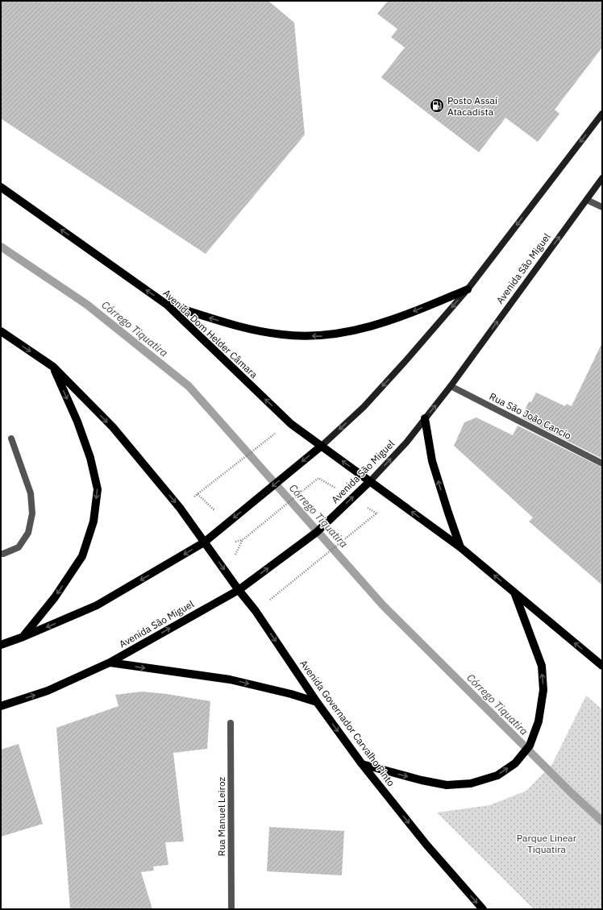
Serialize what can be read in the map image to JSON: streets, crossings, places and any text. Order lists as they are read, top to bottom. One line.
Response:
{"streets":{"main road":["Avenida São Miguel","Avenida Dom Helder Câmara","Avenida Governador Carvalho Pinto"],"street":["Rua São João Cancio","Rua Manuel Leiroz"]},"crossings":[["Avenida São Miguel","Rua São João Cancio"],["Avenida São Miguel","Avenida Governador Carvalho Pinto"]],"one_way":["Avenida Dom Helder Câmara","Avenida Governador Carvalho Pinto"],"water":["Córrego Tiquatira"],"parks":["Parque Linear Tiquatira"],"places":{"fuel station":["Posto Assaí Atacadista"]}}
